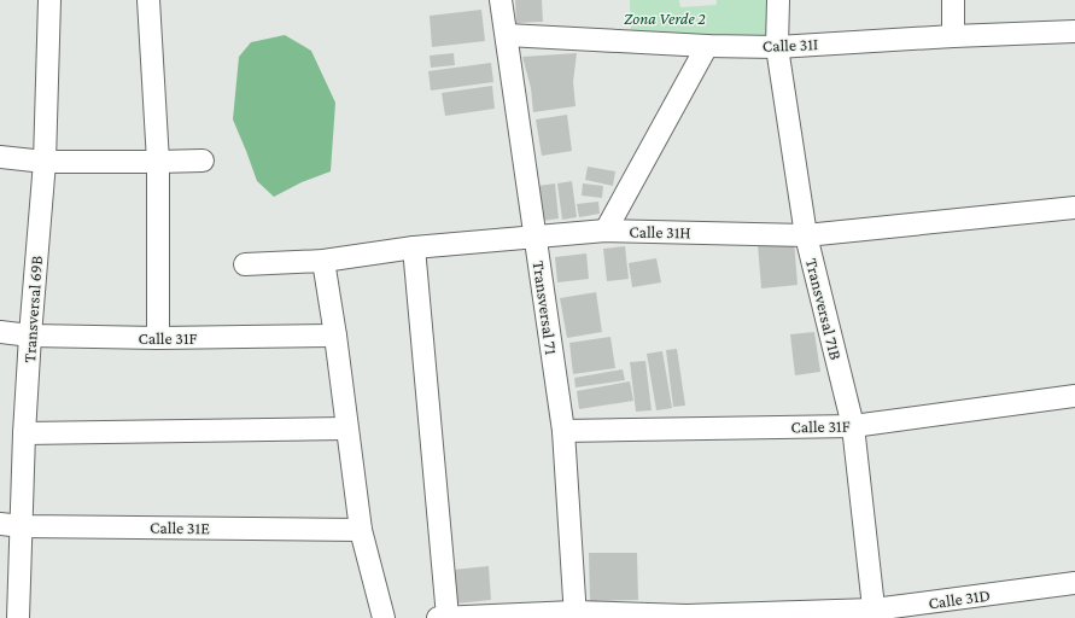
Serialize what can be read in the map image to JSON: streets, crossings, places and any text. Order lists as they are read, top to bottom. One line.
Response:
{"streets":{"street":["Calle 31I","Calle 31H","Transversal 71","Transversal 69B","Transversal 71B","Calle 31F","Calle 31E","Calle 31D"]},"crossings":[["Calle 31I","Transversal 71"],["Calle 31I","Transversal 71B"],["Calle 31H","Transversal 71"],["Calle 31H","Transversal 71B"],["Transversal 71","Calle 31F"],["Transversal 71","Calle 31D"],["Transversal 69B","Calle 31F"],["Transversal 69B","Calle 31E"],["Transversal 71B","Calle 31F"],["Transversal 71B","Calle 31D"]],"parks":["Zona Verde 2"]}
